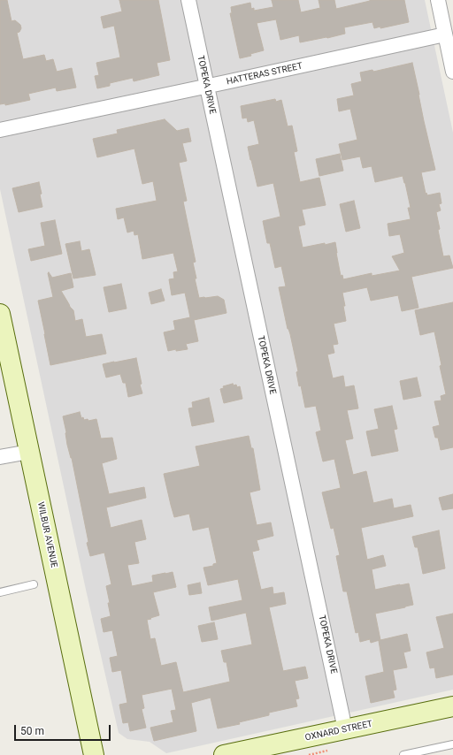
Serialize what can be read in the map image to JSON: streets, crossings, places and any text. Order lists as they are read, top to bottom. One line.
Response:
{"streets":{"main road":["WILBUR AVENUE","OXNARD STREET"],"street":["HATTERAS STREET","TOPEKA DRIVE"]},"crossings":[["HATTERAS STREET","TOPEKA DRIVE"],["TOPEKA DRIVE","OXNARD STREET"]],"scale_bar":"50 m"}
